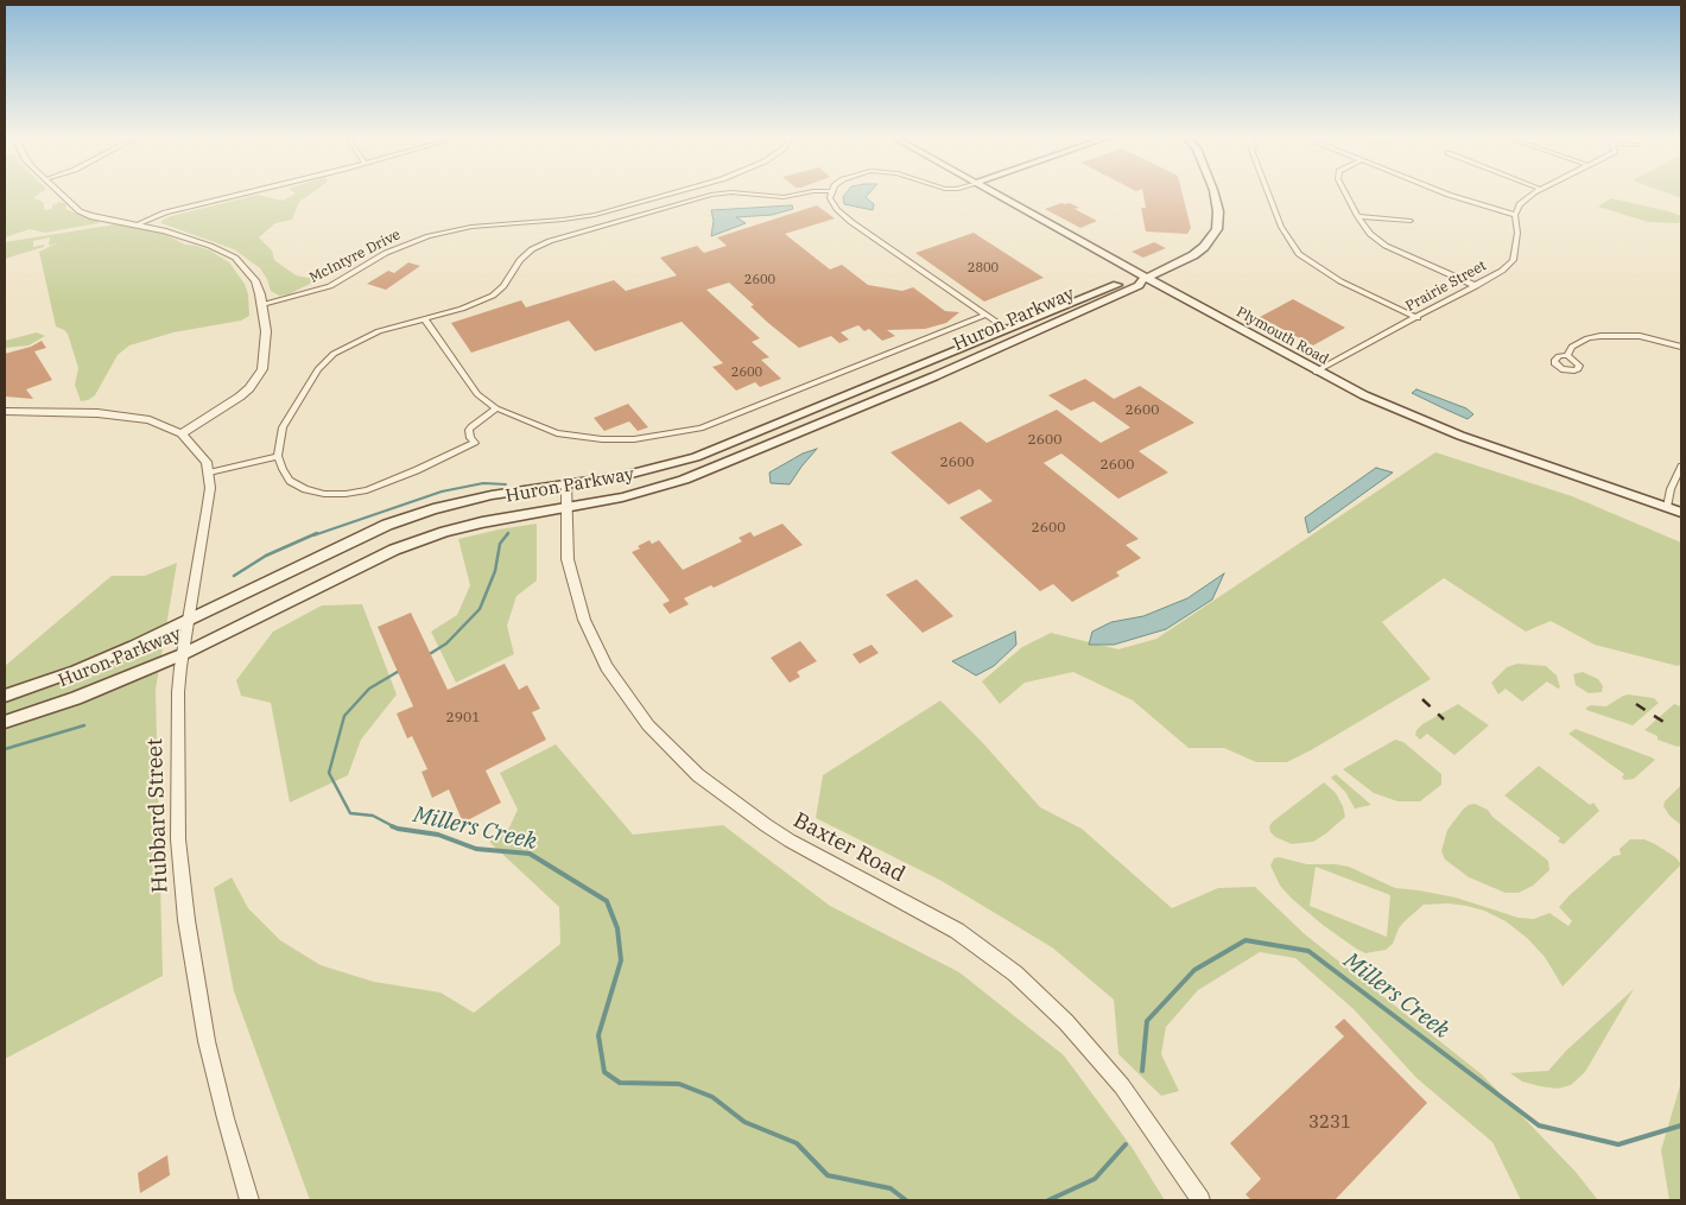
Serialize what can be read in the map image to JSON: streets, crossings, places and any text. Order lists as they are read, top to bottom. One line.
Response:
{"streets":{"main road":["Huron Parkway","Plymouth Road"],"street":["McIntyre Drive","Prairie Street","Hubbard Street","Baxter Road"]},"crossings":[["Prairie Street","Plymouth Road"],["Huron Parkway","Plymouth Road"],["Huron Parkway","Hubbard Street"],["Huron Parkway","Baxter Road"]],"water":["Millers Creek"],"house_numbers":["2800","2600","2600","2600","2600","2600","2600","2600","2901","3231"]}
